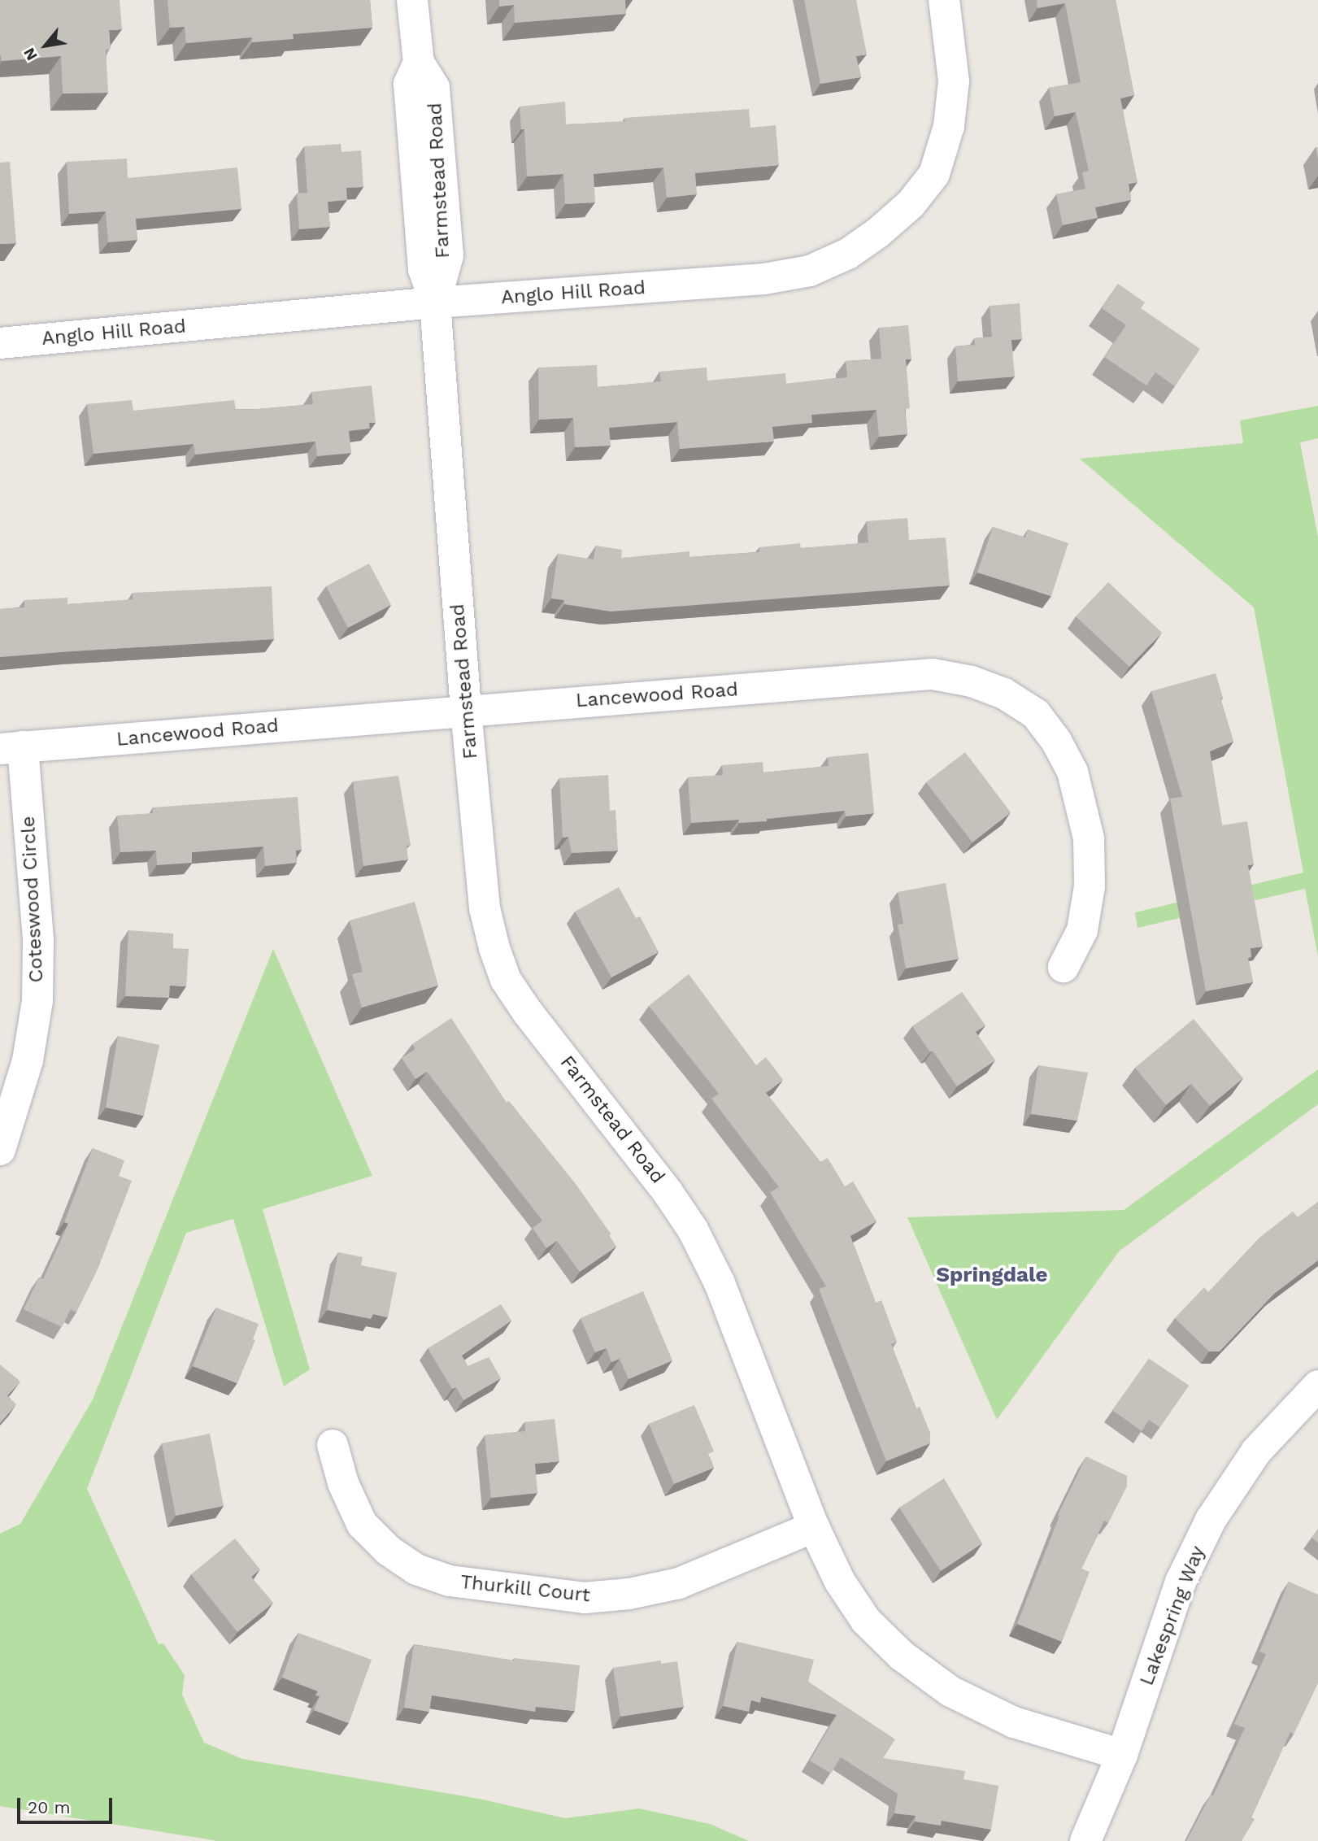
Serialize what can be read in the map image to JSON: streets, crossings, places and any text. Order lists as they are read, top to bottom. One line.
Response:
{"streets":{"street":["Farmstead Road","Anglo Hill Road","Lancewood Road","Coteswood Circle","Thurkill Court","Lakespring Way"]},"crossings":[["Farmstead Road","Anglo Hill Road"],["Farmstead Road","Lancewood Road"],["Farmstead Road","Thurkill Court"],["Farmstead Road","Lakespring Way"],["Lancewood Road","Coteswood Circle"]],"districts":["Springdale"],"scale_bar":"20 m","north":"bottom left"}
